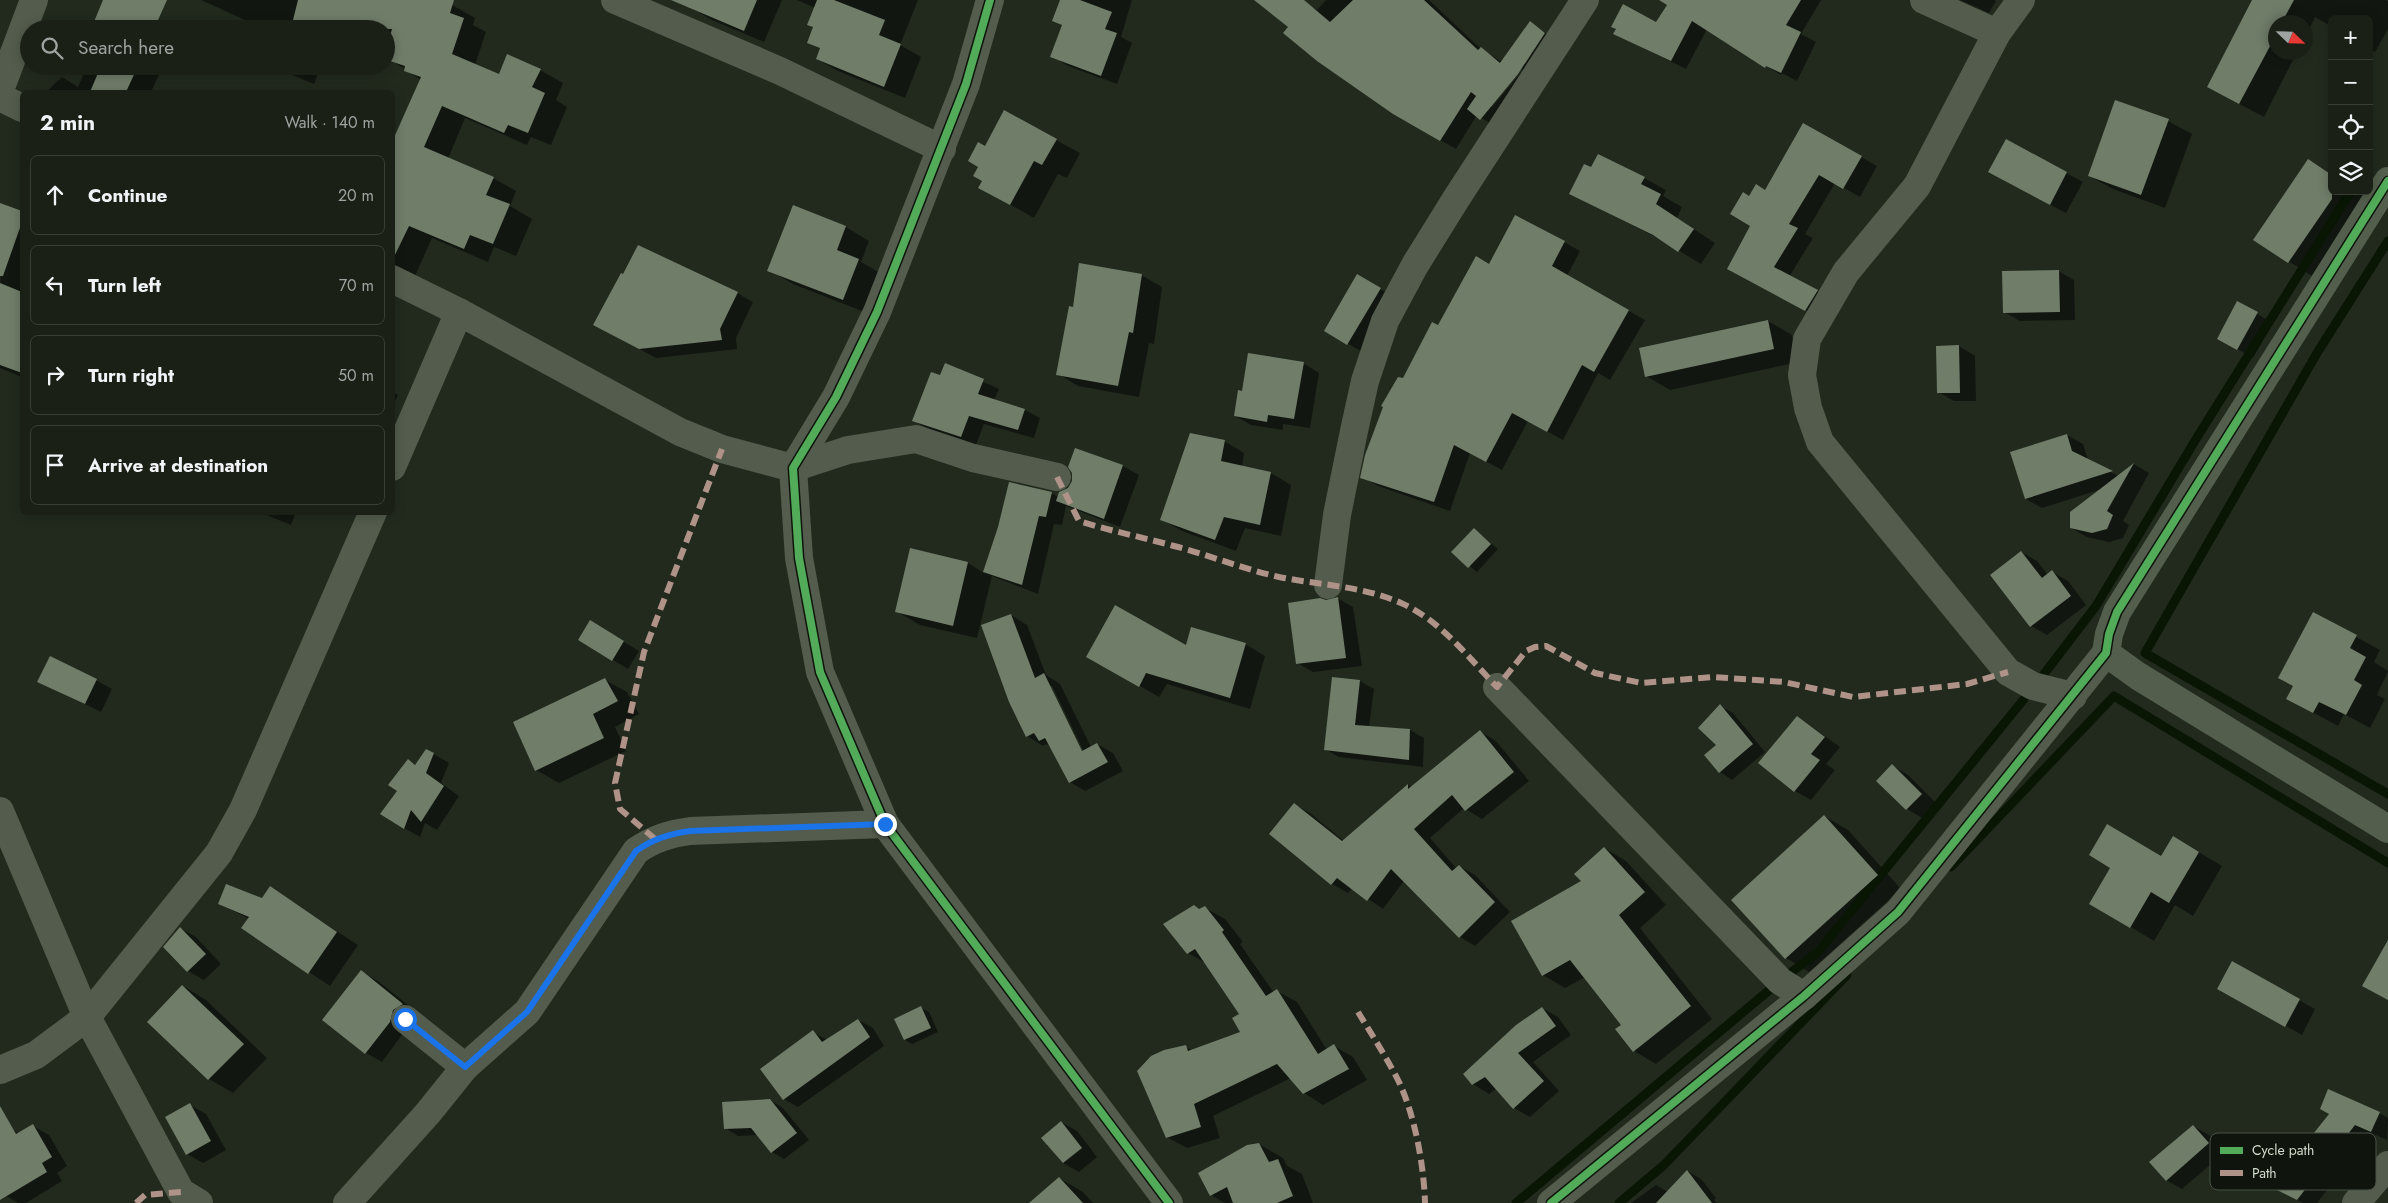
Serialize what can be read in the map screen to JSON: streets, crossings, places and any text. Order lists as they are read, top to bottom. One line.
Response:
{"legend":["Cycle path","Path"],"north":"bottom right","page":{"map_buttons":["+","−"],"search":"Search here","heading":["2 min","Walk · 140 m"],"list":[["Continue","20 m"],["Turn left","70 m"],["Turn right","50 m"],"Arrive at destination"]}}
